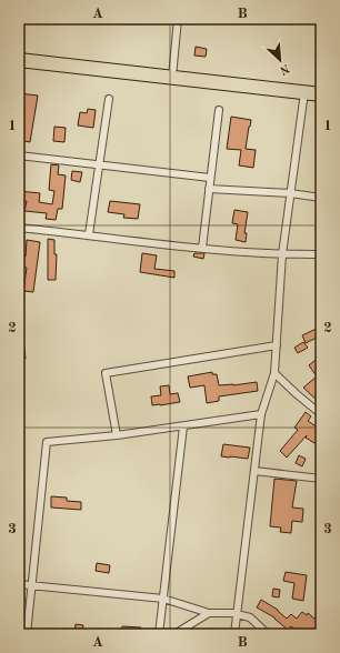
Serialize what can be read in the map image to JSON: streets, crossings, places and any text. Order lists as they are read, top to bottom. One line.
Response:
{"north":"bottom right","grid":{"columns":["A","B"],"rows":["1","2","3"]}}
